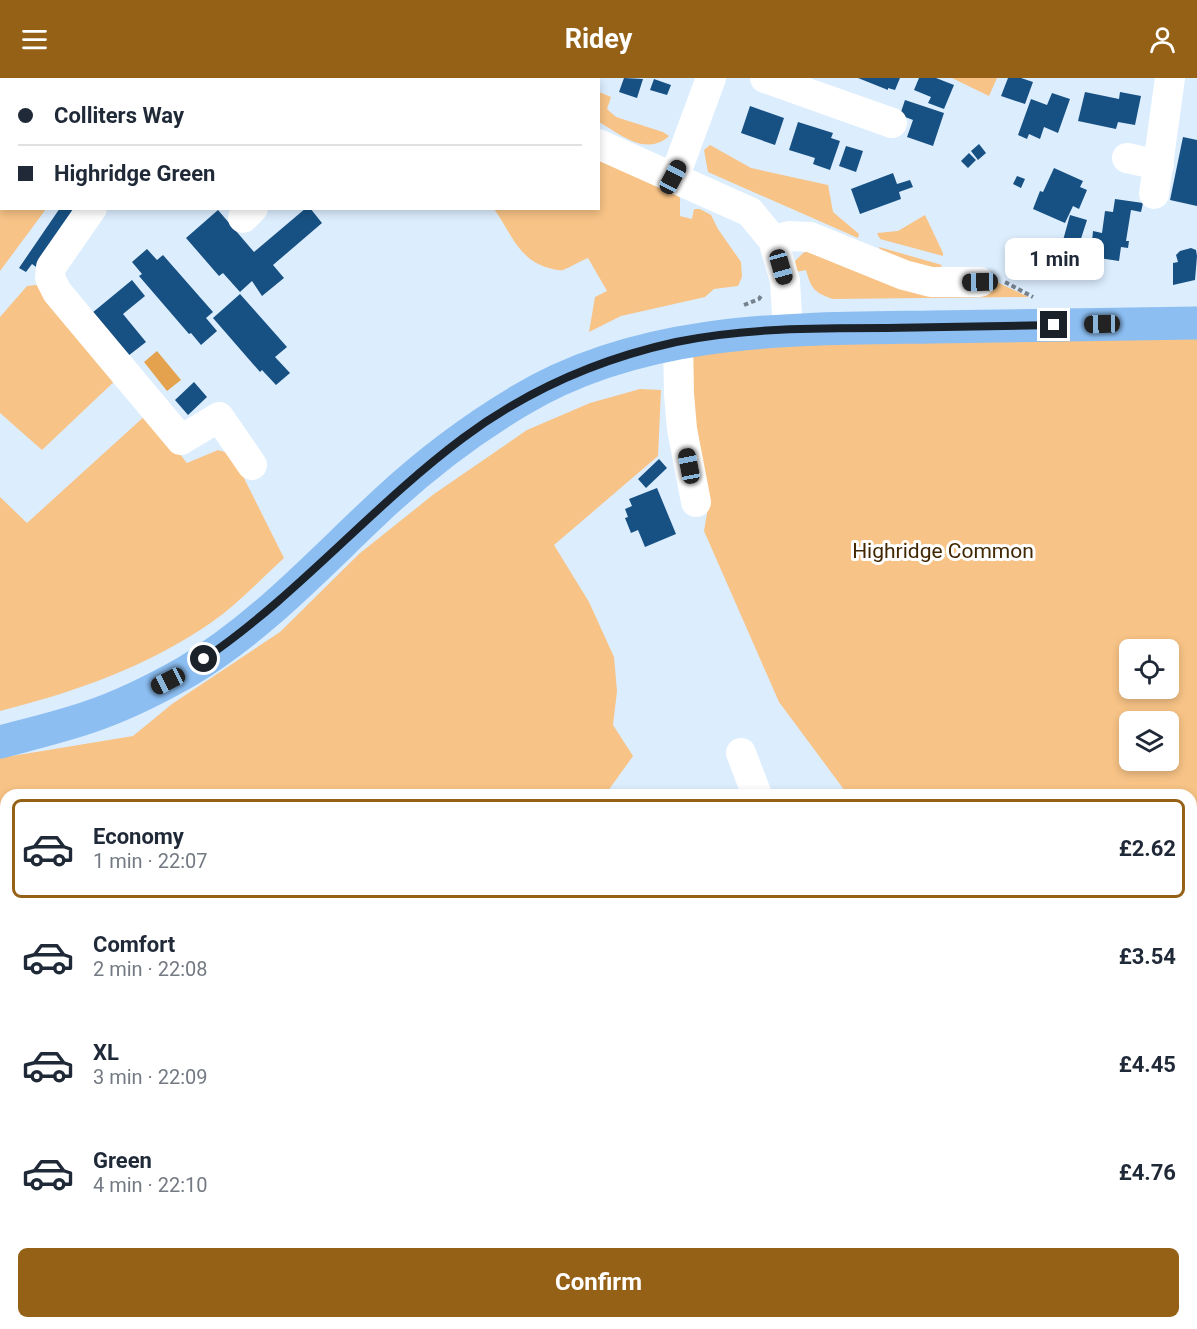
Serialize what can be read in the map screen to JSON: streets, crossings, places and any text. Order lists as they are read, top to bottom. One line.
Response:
{"parks":["Highridge Common"],"page":{"header":"Ridey","banner":["Colliters Way","Highridge Green"],"bubble":"1 min","list":[{"name":"Economy","note":"1 min · 22:07","value":"£2.62"},{"name":"Comfort","note":"2 min · 22:08","value":"£3.54"},{"name":"XL","note":"3 min · 22:09","value":"£4.45"},{"name":"Green","note":"4 min · 22:10","value":"£4.76"}],"buttons":"Confirm"}}
